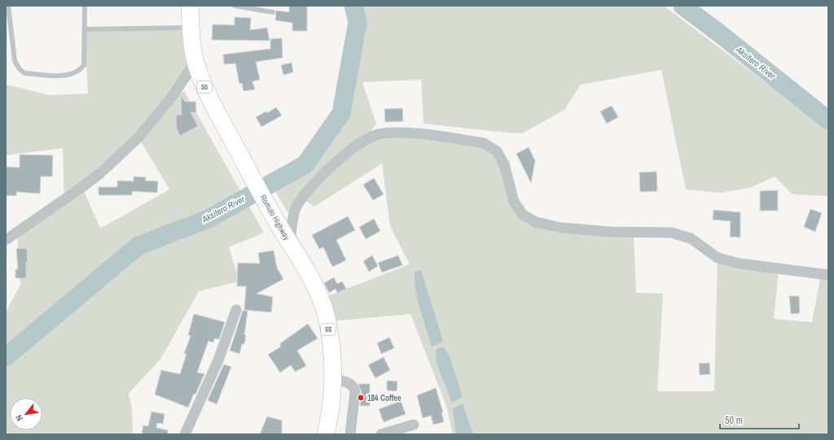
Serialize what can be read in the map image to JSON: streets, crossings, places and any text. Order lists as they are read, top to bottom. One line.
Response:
{"streets":{"highway":["55","Romulo Highway"]},"water":["Aksitero River"],"places":["184 Coffee"],"scale_bar":"50 m","north":"bottom left"}
